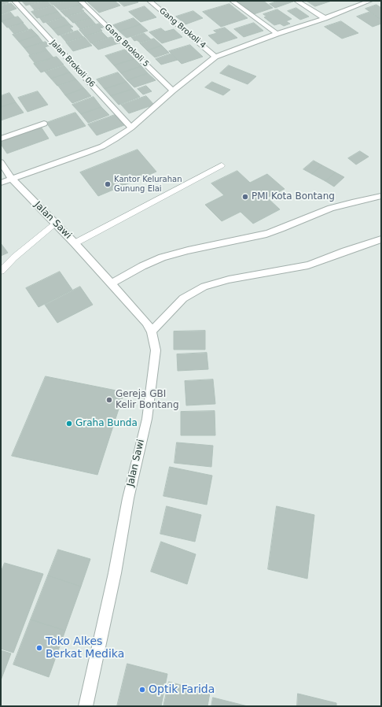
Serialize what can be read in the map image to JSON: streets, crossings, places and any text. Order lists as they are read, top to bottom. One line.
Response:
{"streets":{"street":["Gang Brokoli 4","Gang Brokoli 5","Jalan Brokoli 06","Jalan Sawi"]},"places":["Kantor Kelurahan Gunung Elai","PMI Kota Bontang","Gereja GBI Kelir Bontang","Graha Bunda","Toko Alkes Berkat Medika","Optik Farida"]}
